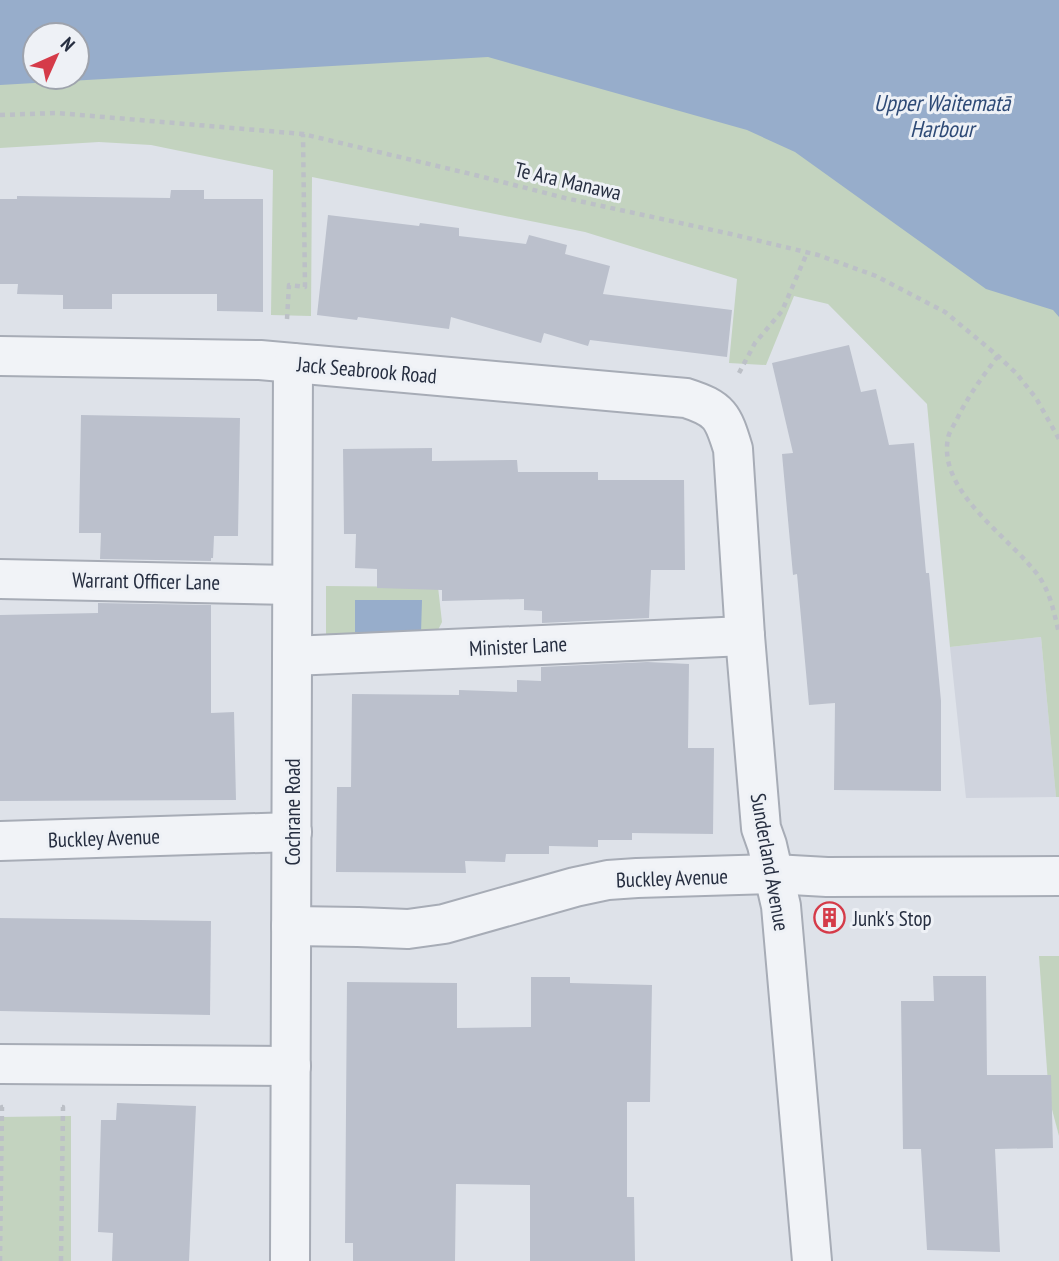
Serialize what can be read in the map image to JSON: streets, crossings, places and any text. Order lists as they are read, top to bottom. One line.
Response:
{"streets":{"street":["Jack Seabrook Road","Warrant Officer Lane","Minister Lane","Cochrane Road","Buckley Avenue","Sunderland Avenue"],"path":["Te Ara Manawa"]},"crossings":[["Jack Seabrook Road","Cochrane Road"],["Jack Seabrook Road","Sunderland Avenue"],["Warrant Officer Lane","Cochrane Road"],["Minister Lane","Cochrane Road"],["Minister Lane","Sunderland Avenue"],["Cochrane Road","Buckley Avenue"],["Buckley Avenue","Sunderland Avenue"]],"water":["Upper Waitematā Harbour"],"places":{"building":["Junk's Stop"]},"north":"top right"}
